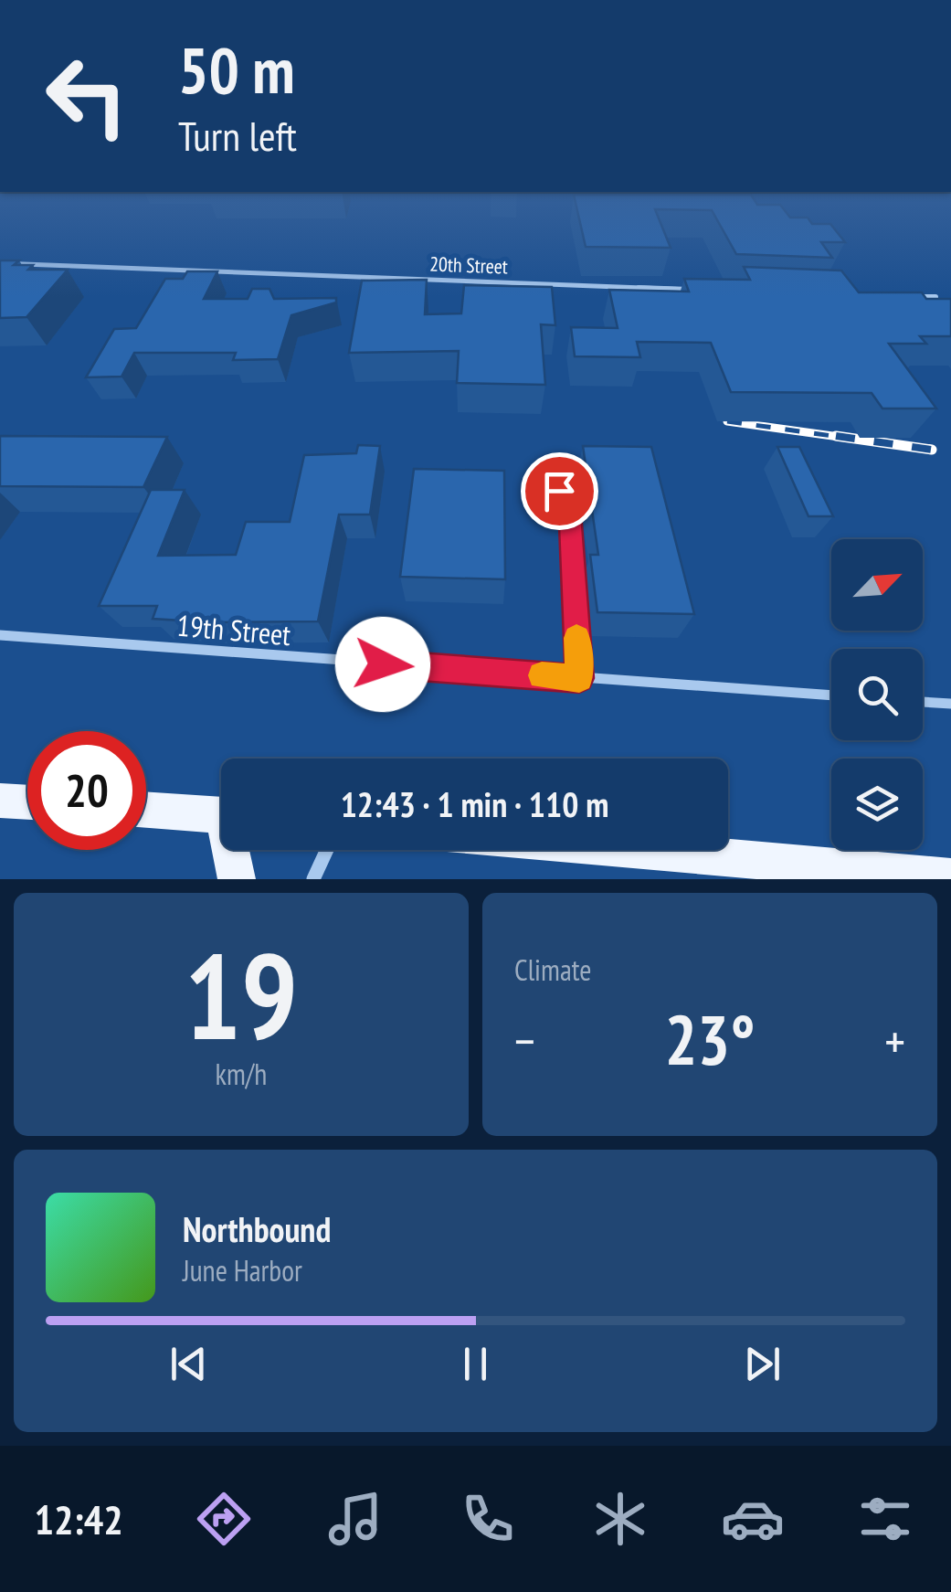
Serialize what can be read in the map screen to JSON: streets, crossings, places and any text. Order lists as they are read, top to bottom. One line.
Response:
{"streets":{"lane":["20th Street","19th Street"]},"north":"top right","page":{"turn":["50 m","Turn left"],"limit":"20","trip":"12:43 · 1 min · 110 m","tile":[["19","km/h"],"Climate"],"heat":["−","23°","+"],"song":["Northbound","June Harbor"],"tabs":"12:42"}}
